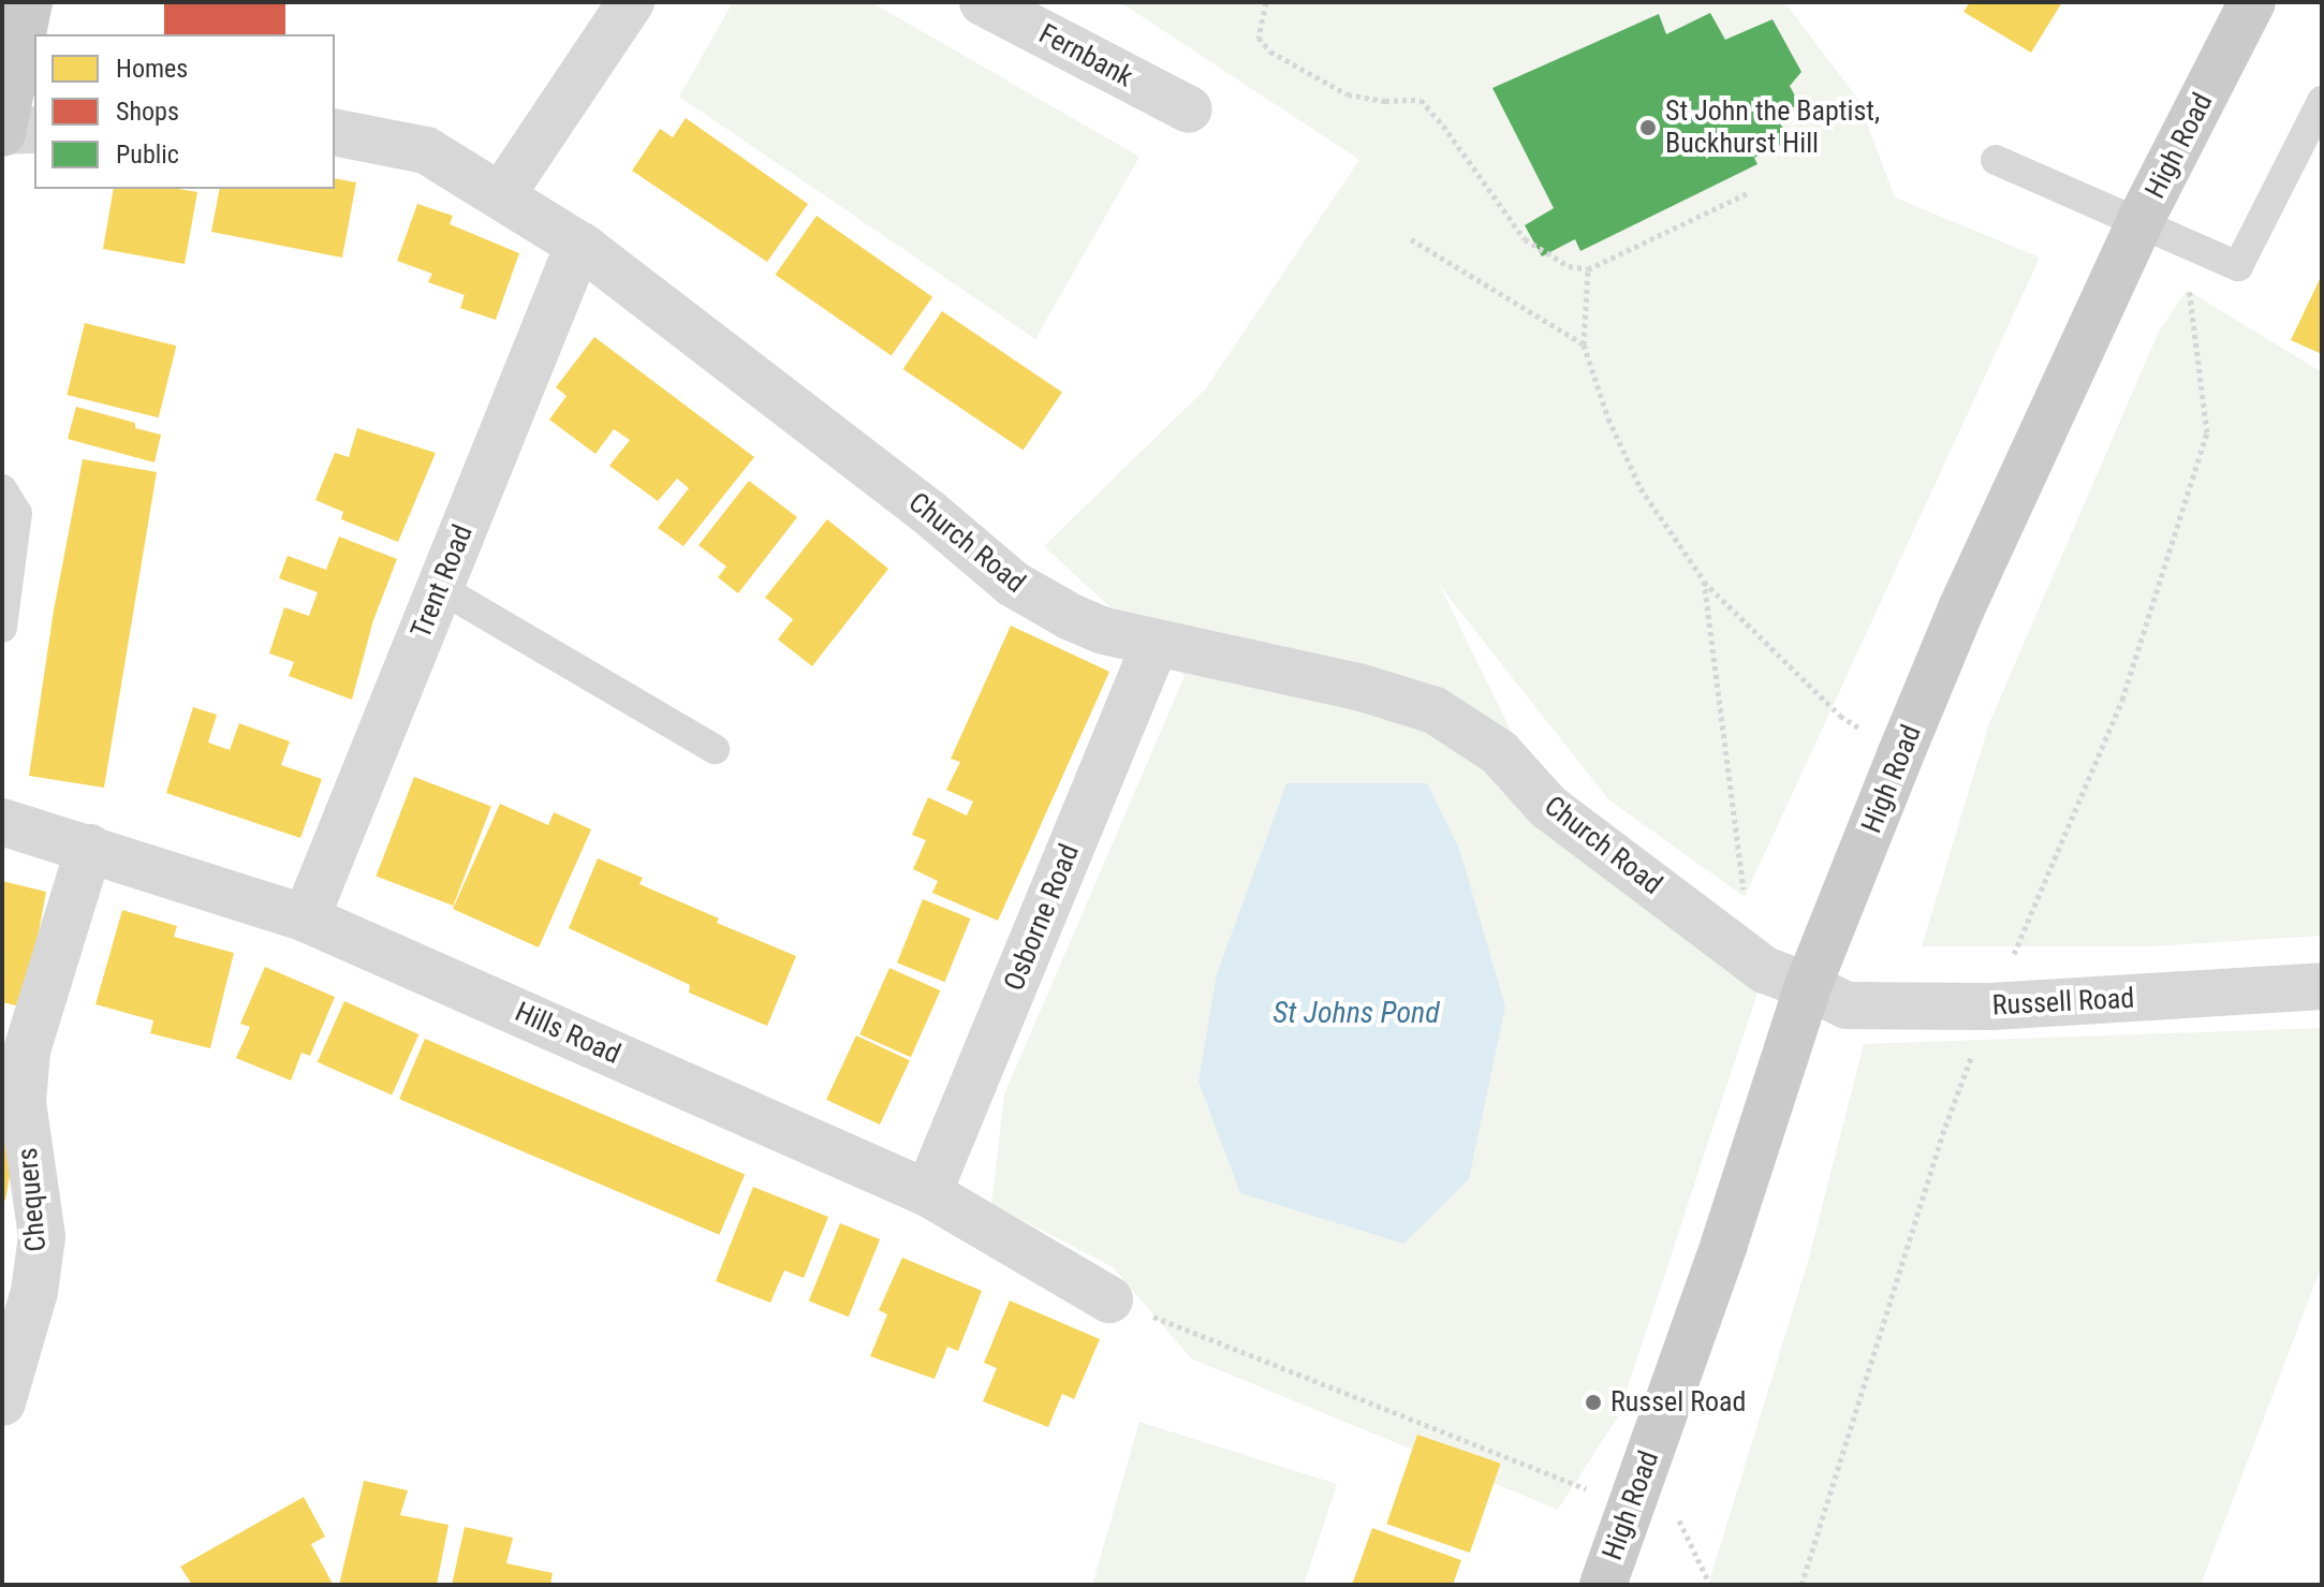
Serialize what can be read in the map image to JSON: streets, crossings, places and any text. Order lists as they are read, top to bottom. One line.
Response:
{"streets":{"main road":["High Road"],"street":["Fernbank","Church Road","Trent Road","Osborne Road","Russell Road","Hills Road","Chequers"]},"crossings":[["High Road","Church Road"],["High Road","Russell Road"],["Church Road","Trent Road"],["Church Road","Osborne Road"],["Church Road","Russell Road"],["Trent Road","Hills Road"],["Osborne Road","Hills Road"],["Hills Road","Chequers"]],"water":["St Johns Pond"],"places":["St John the Baptist, Buckhurst Hill","Russel Road"],"legend":["Homes","Shops","Public"]}
